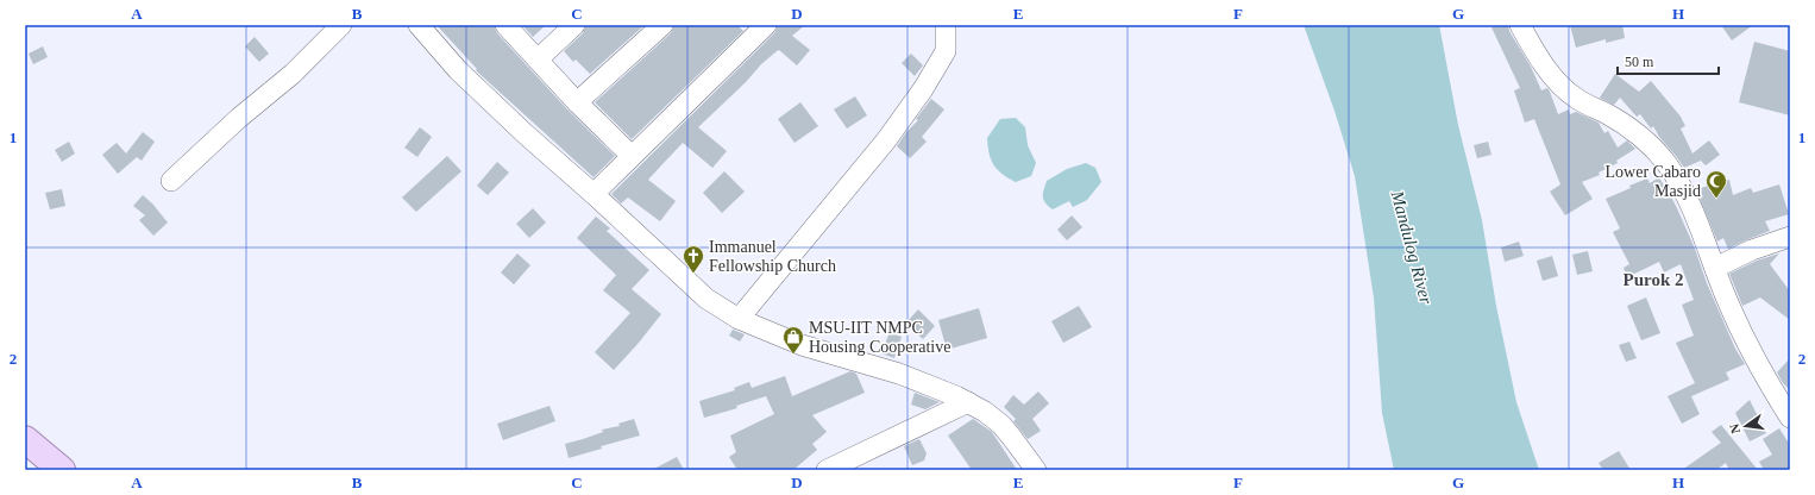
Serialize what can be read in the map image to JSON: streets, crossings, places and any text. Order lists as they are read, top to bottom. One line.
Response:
{"districts":["Purok 2"],"water":["Mandulog River"],"places":{"mosque":["Lower Cabaro Masjid"],"church":["Immanuel Fellowship Church"],"shop":["MSU-IIT NMPC Housing Cooperative"]},"scale_bar":"50 m","north":"left","grid":{"columns":["A","B","C","D","E","F","G","H"],"rows":["1","2"]}}
